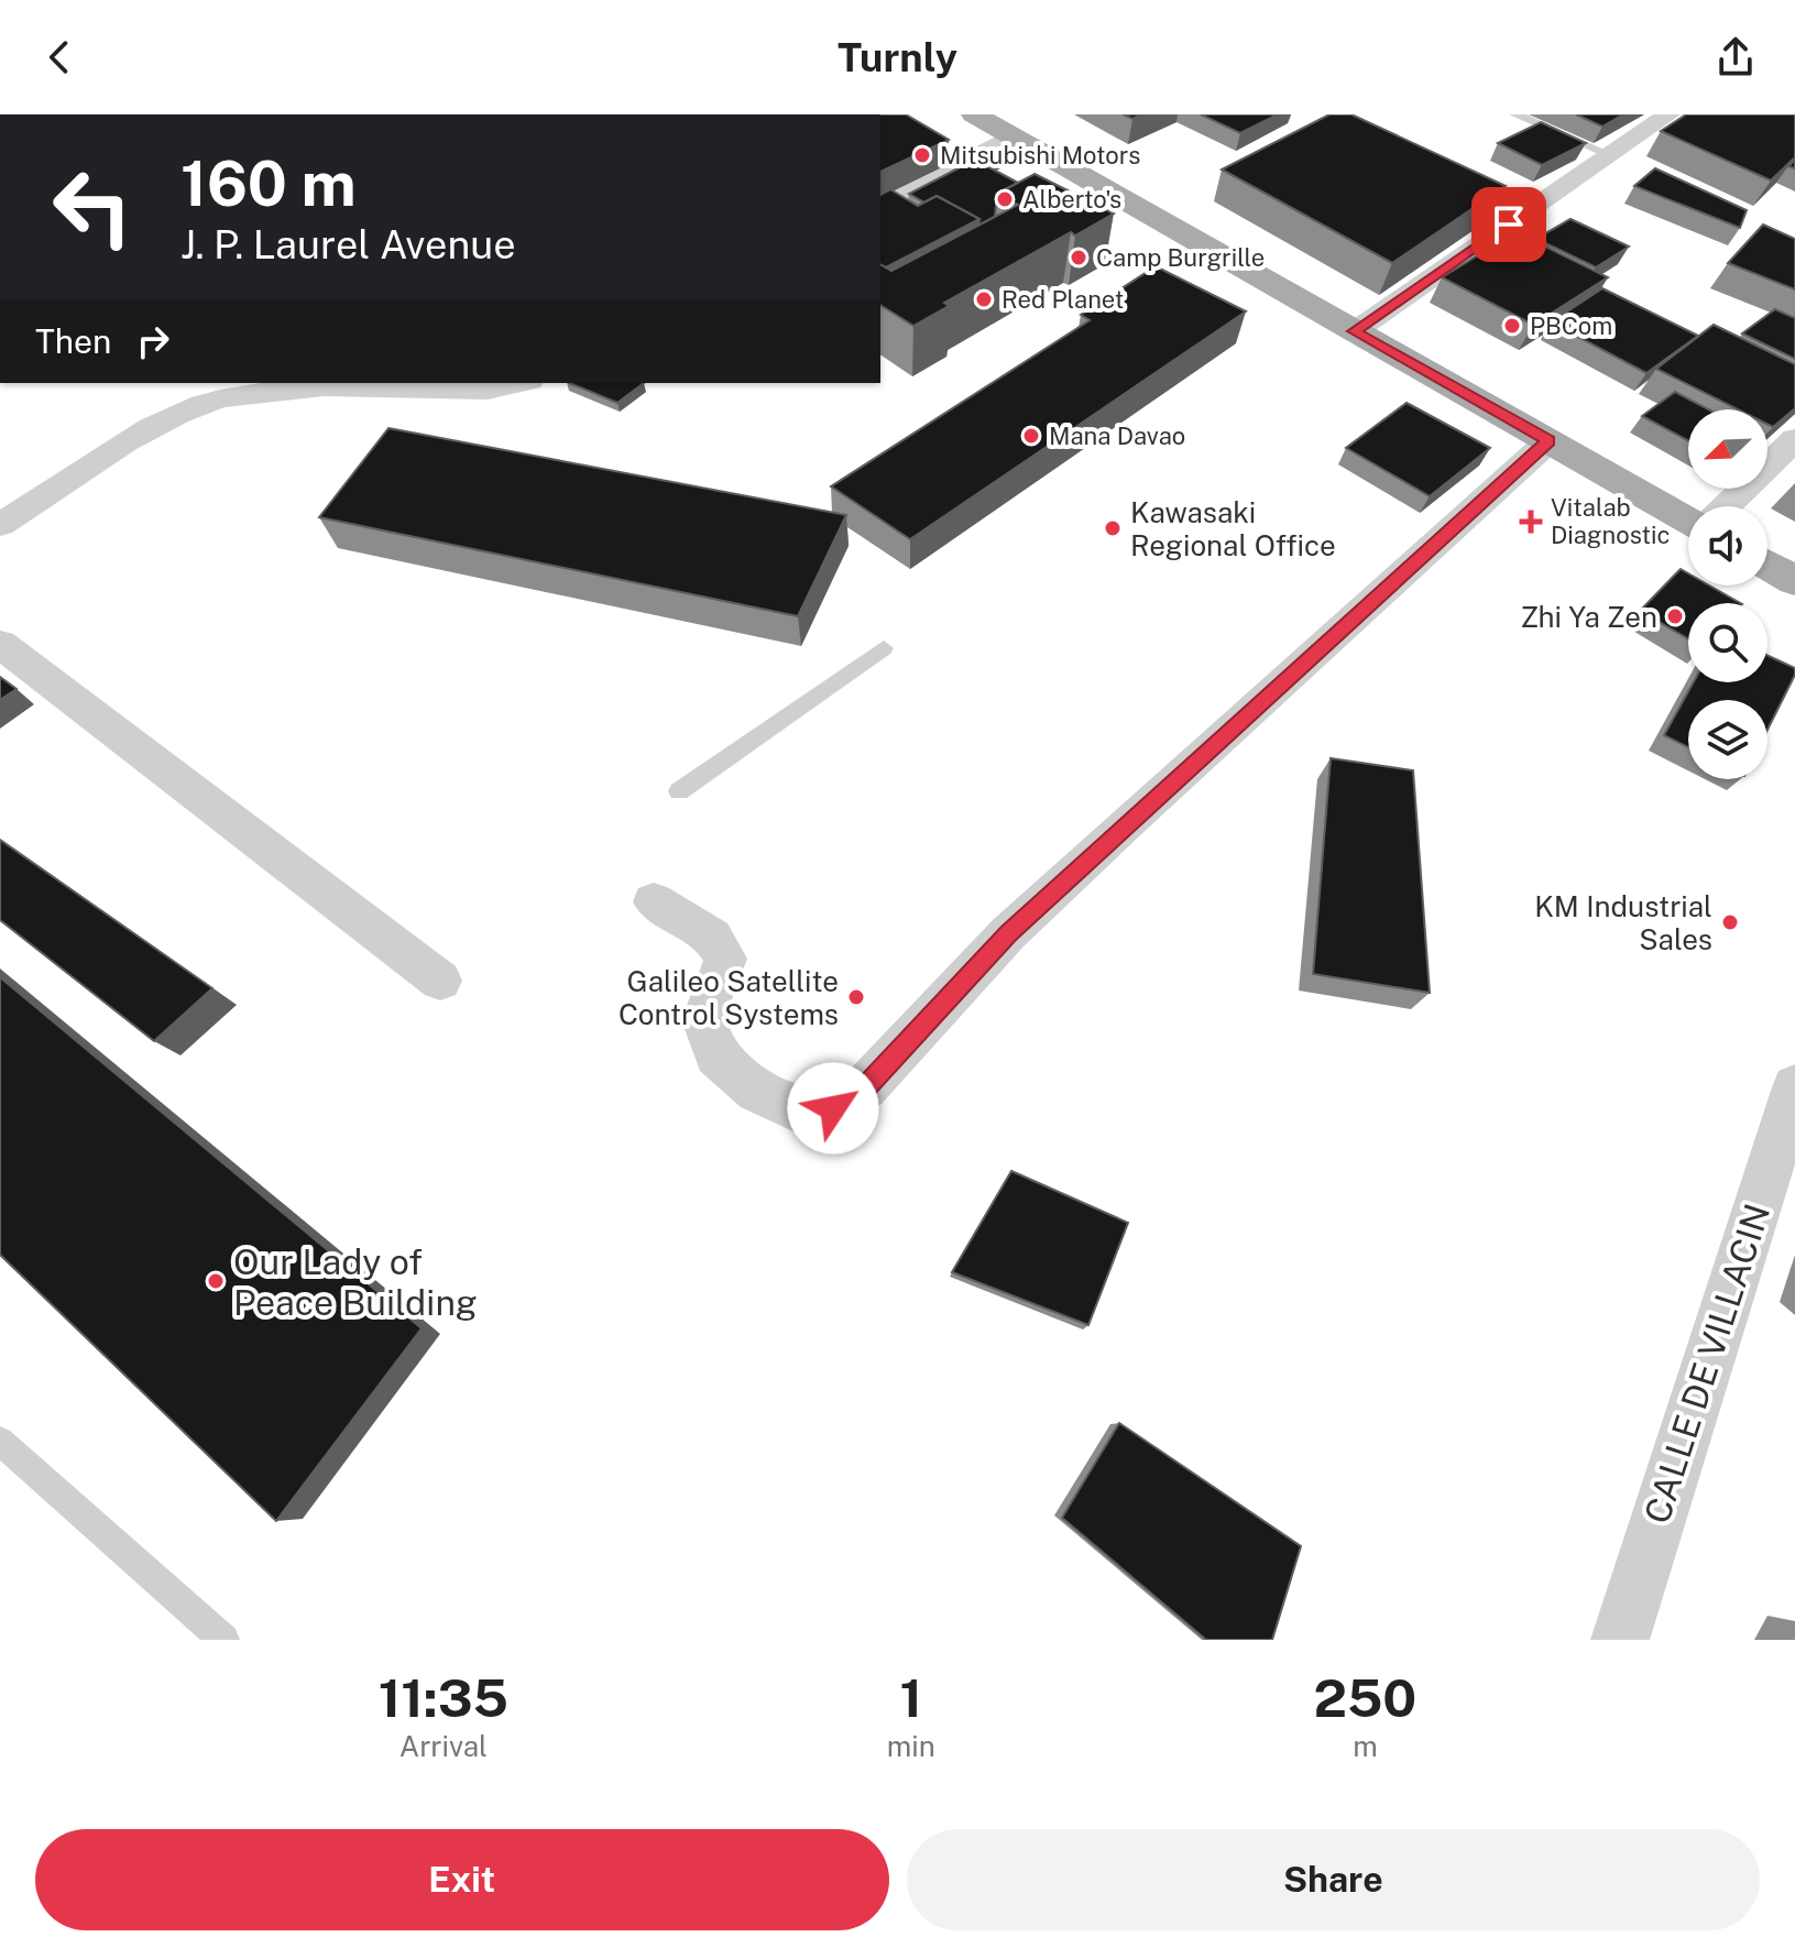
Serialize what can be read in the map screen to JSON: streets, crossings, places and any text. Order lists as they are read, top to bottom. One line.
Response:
{"streets":{"street":["CALLE DE VILLACIN"]},"places":{"other":["Mitsubishi Motors","Alberto's","Camp Burgrille","Red Planet","PBCom","Mana Davao","Kawasaki Regional Office","Zhi Ya Zen","KM Industrial Sales","Galileo Satellite Control Systems","Our Lady of Peace Building"],"health":["Vitalab Diagnostic"]},"north":"bottom left","page":{"header":"Turnly","turn":["160 m","J. P. Laurel Avenue"],"then":"Then","eta":["11:35","Arrival","1","min","250","m"],"buttons":["Exit","Share"]}}
